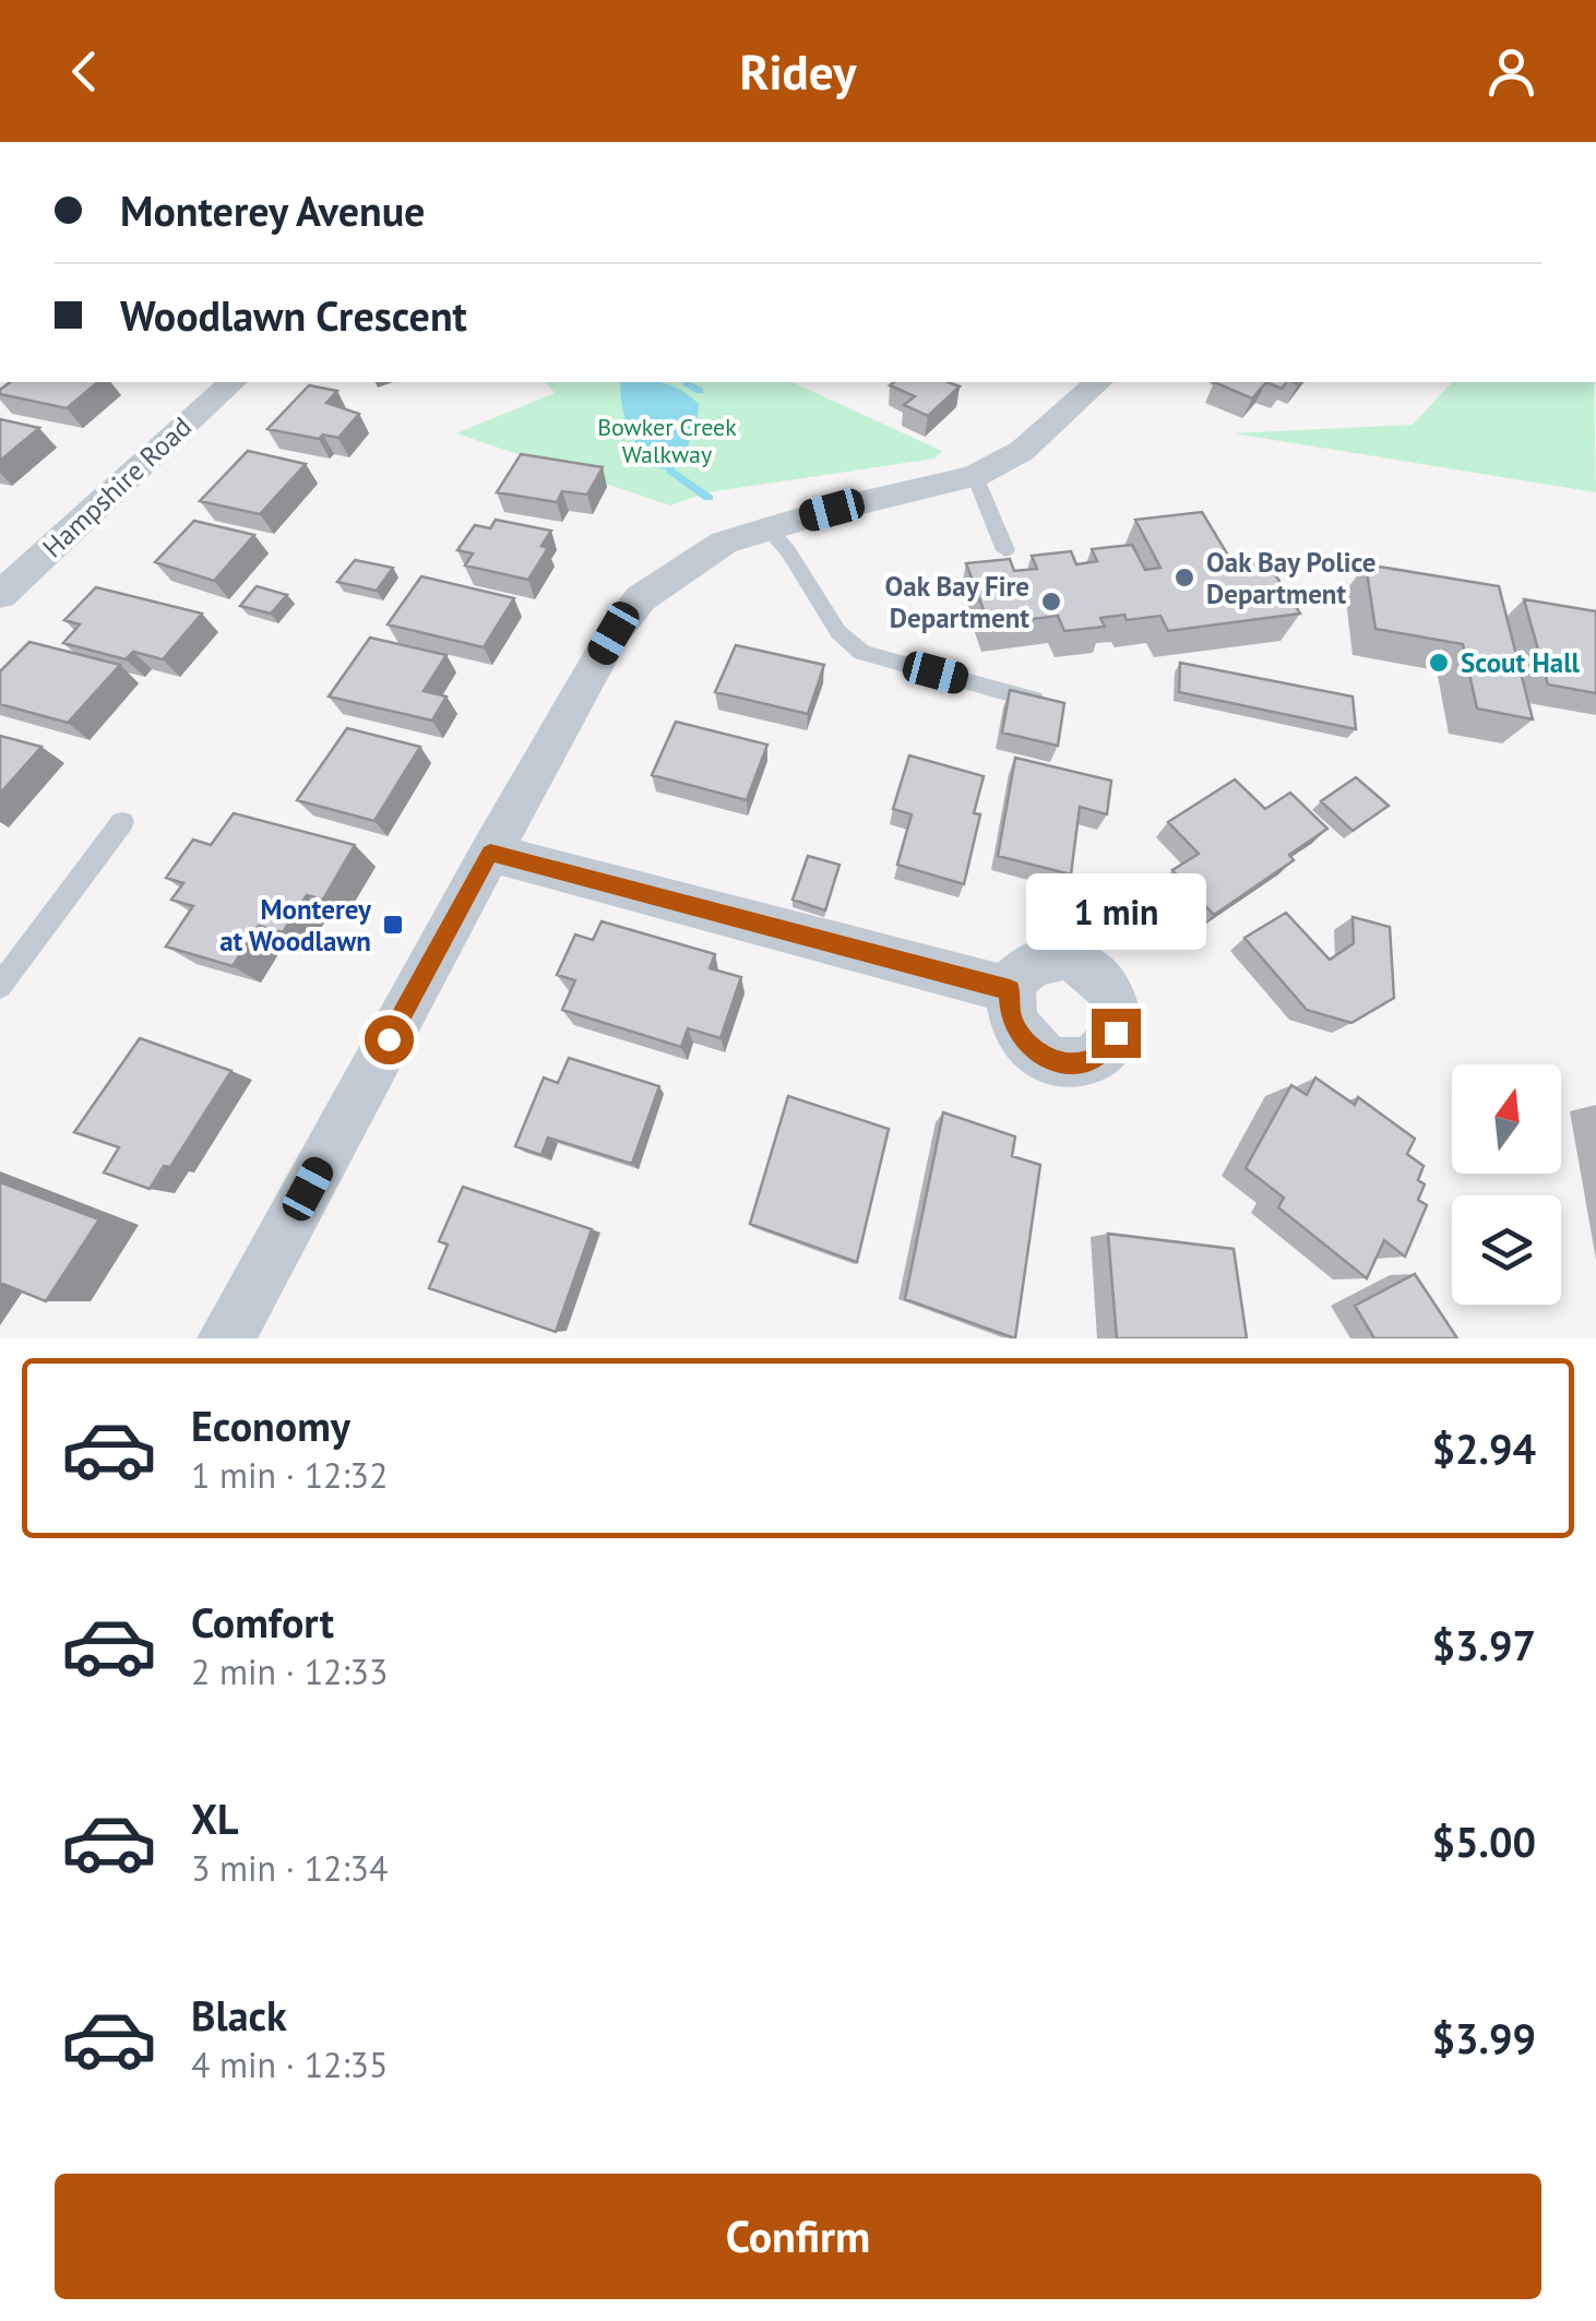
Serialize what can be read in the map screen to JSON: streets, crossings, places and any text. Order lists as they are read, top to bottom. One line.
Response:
{"streets":{"street":["Hampshire Road"]},"parks":["Bowker Creek Walkway"],"places":{"other":["Oak Bay Police Department","Oak Bay Fire Department","Scout Hall"],"transit":["Monterey at Woodlawn"]},"north":"top","page":{"header":"Ridey","banner":["Monterey Avenue","Woodlawn Crescent"],"bubble":"1 min","list":[{"name":"Economy","note":"1 min · 12:32","value":"$2.94"},{"name":"Comfort","note":"2 min · 12:33","value":"$3.97"},{"name":"XL","note":"3 min · 12:34","value":"$5.00"},{"name":"Black","note":"4 min · 12:35","value":"$3.99"}],"buttons":"Confirm"}}
